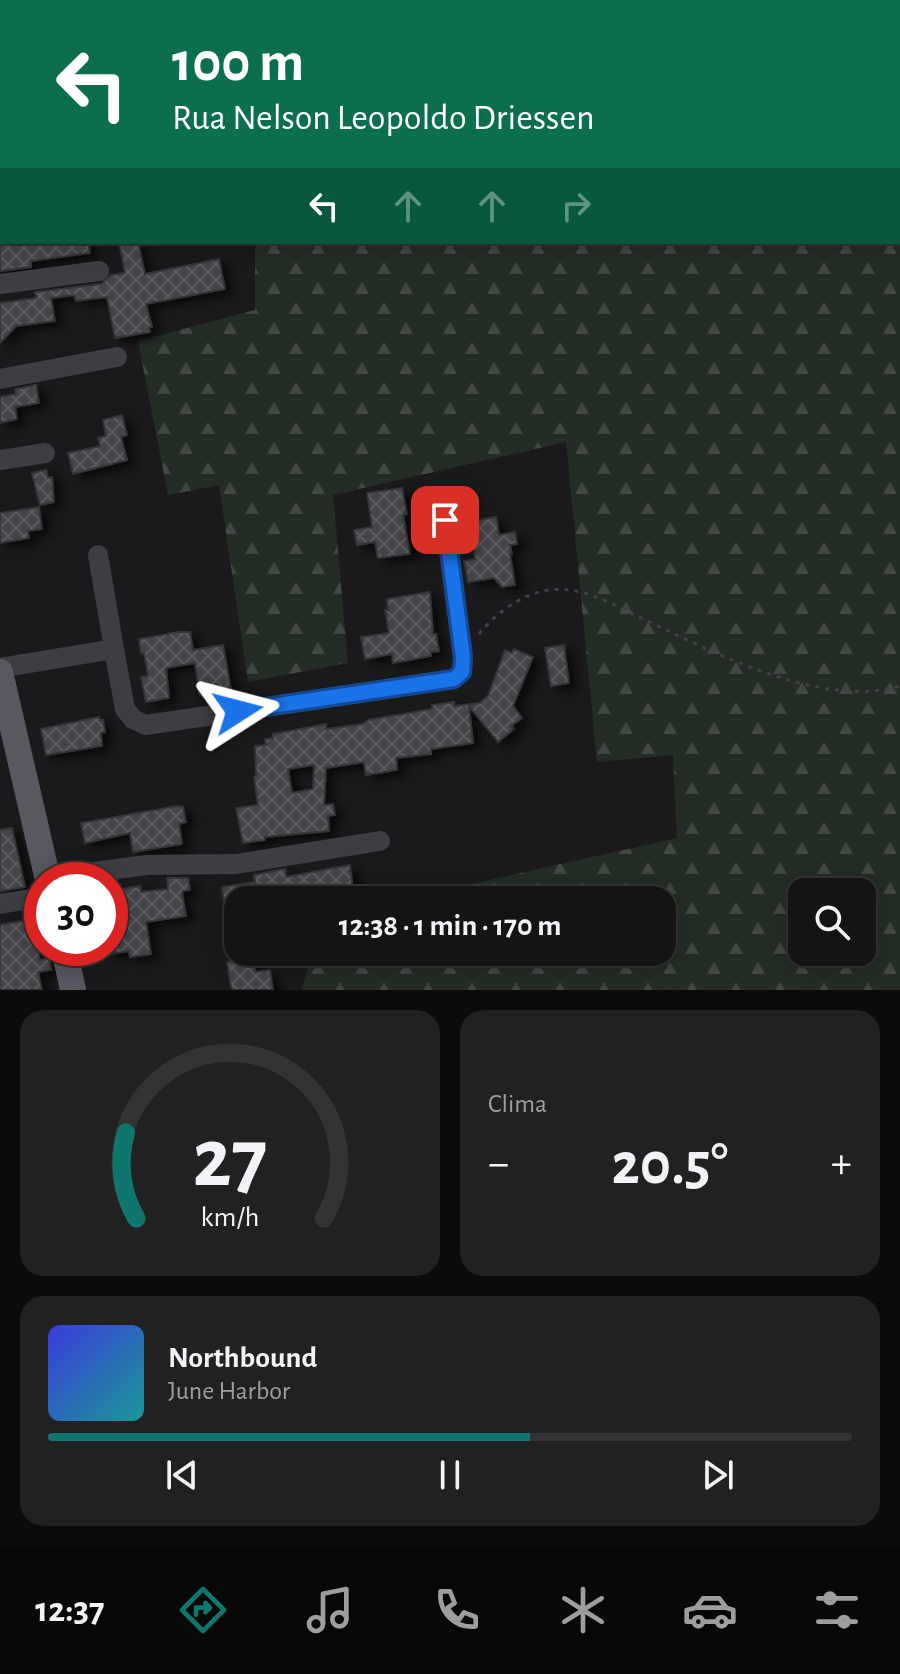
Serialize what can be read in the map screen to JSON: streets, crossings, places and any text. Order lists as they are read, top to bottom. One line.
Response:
{"page":{"turn":["100 m","Rua Nelson Leopoldo Driessen"],"limit":"30","trip":"12:38 · 1 min · 170 m","tile":"Clima","heat":["−","20.5°","+"],"song":["Northbound","June Harbor"],"tabs":"12:37","gauge":["27","km/h"]}}
